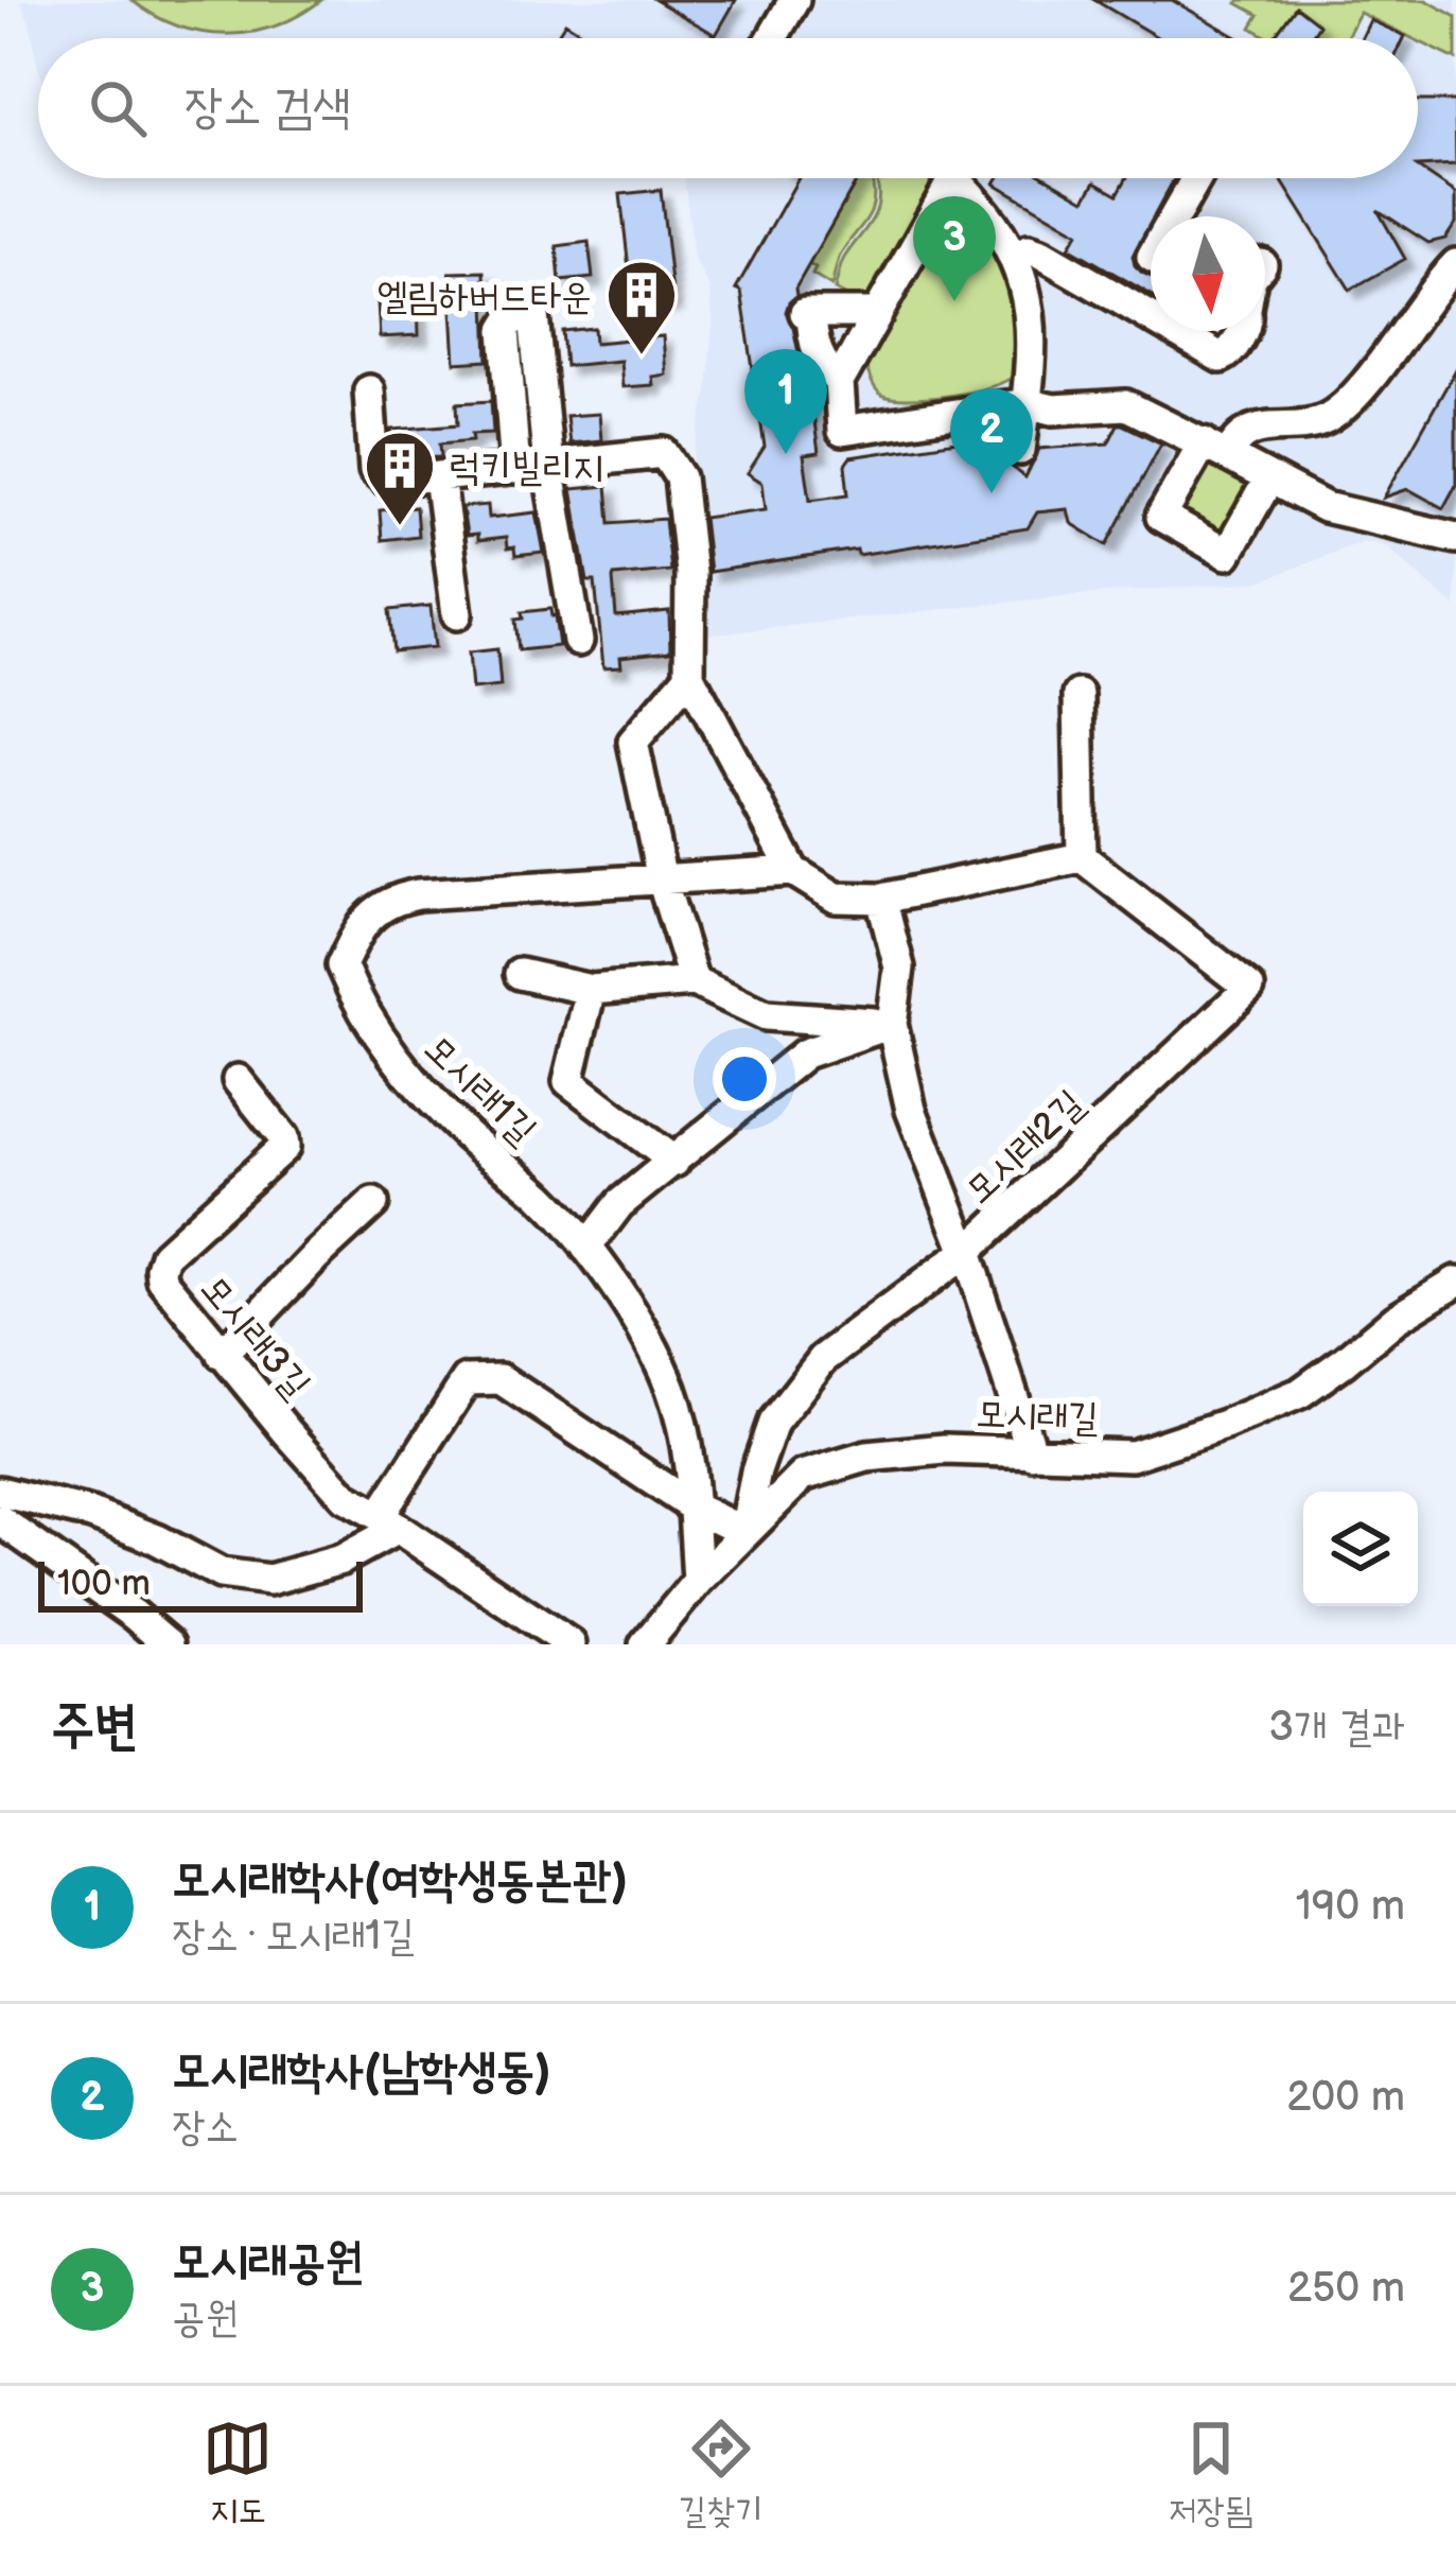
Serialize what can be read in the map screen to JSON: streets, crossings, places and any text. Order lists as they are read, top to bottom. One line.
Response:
{"streets":{"street":["모시래1길","모시래2길","모시래3길","모시래길"]},"crossings":[["모시래1길","모시래길"],["모시래2길","모시래길"]],"places":{"building":["엘림하버드타운","럭키빌리지"]},"scale_bar":"100 m","north":"bottom","page":{"search":"장소 검색","pins":["3","1","2"],"scale":"100 m","heading":["주변","3개 결과"],"list":[{"mark":"1","name":"모시래학사(여학생동본관)","note":"장소 · 모시래1길","value":"190 m"},{"mark":"2","name":"모시래학사(남학생동)","note":"장소","value":"200 m"},{"mark":"3","name":"모시래공원","note":"공원","value":"250 m"}],"nav":["지도","길찾기","저장됨"]}}
